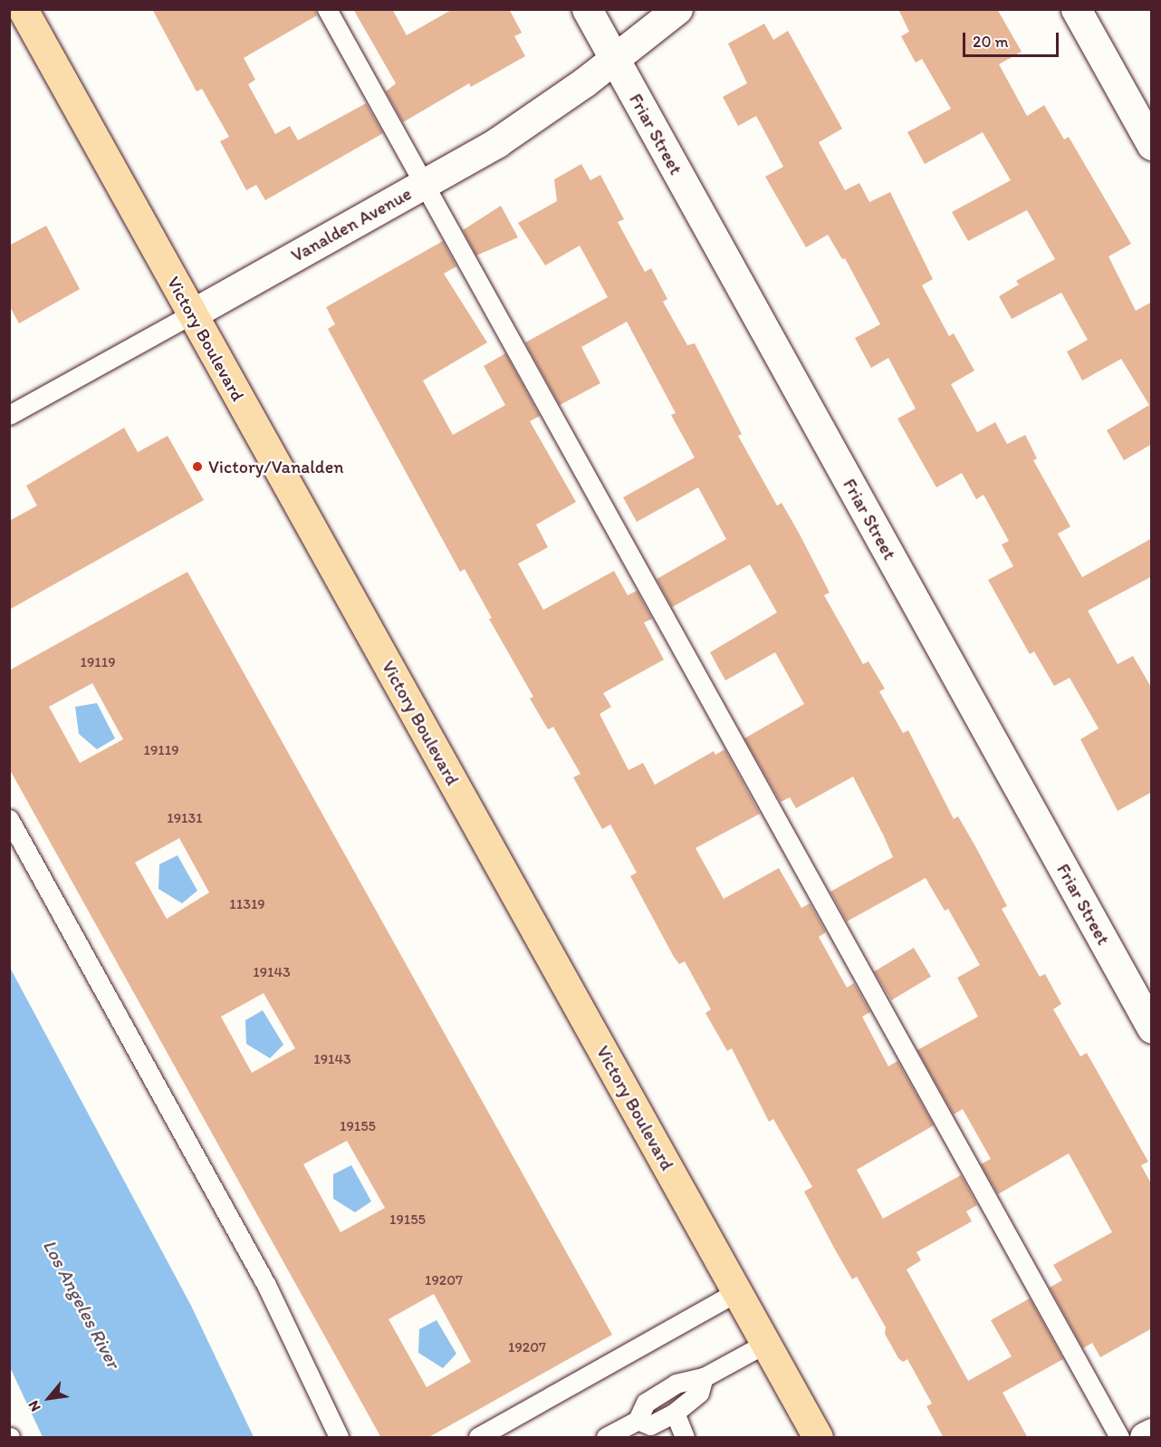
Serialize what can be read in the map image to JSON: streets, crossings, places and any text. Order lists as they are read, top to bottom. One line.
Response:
{"streets":{"main road":["Victory Boulevard"],"street":["Friar Street","Vanalden Avenue"]},"crossings":[["Friar Street","Vanalden Avenue"],["Vanalden Avenue","Victory Boulevard"]],"water":["Los Angeles River"],"places":["Victory/Vanalden"],"house_numbers":["19119","19119","19131","11319","19143","19143","19155","19155","19207","19207"],"scale_bar":"20 m","north":"bottom left"}
